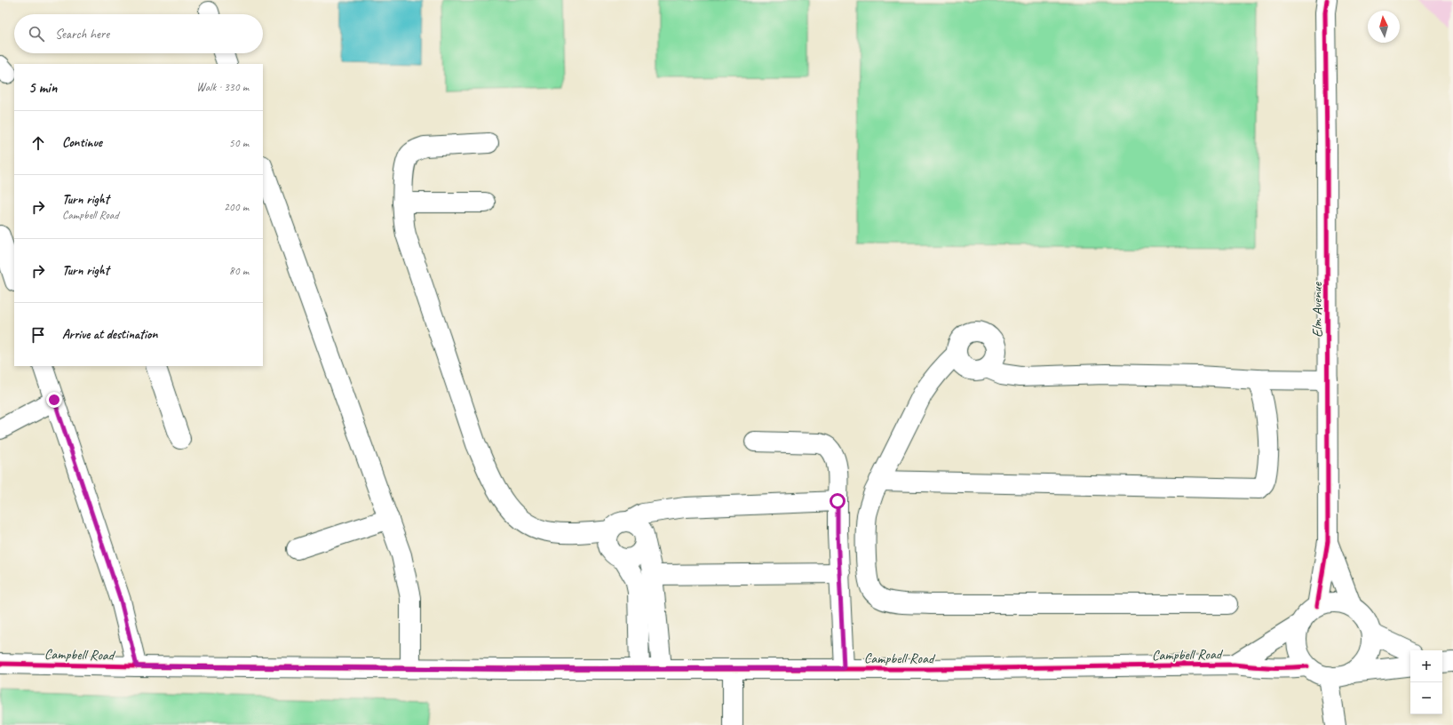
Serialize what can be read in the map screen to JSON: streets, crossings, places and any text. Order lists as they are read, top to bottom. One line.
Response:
{"streets":{"street":["Elm Avenue","Campbell Road"]},"crossings":[["Elm Avenue","Campbell Road"]],"north":"top","page":{"search":"Search here","heading":["5 min","Walk · 330 m"],"list":[["Continue","50 m"],["Turn right","Campbell Road","200 m"],["Turn right","80 m"],"Arrive at destination"],"map_buttons":["+","−"]}}
